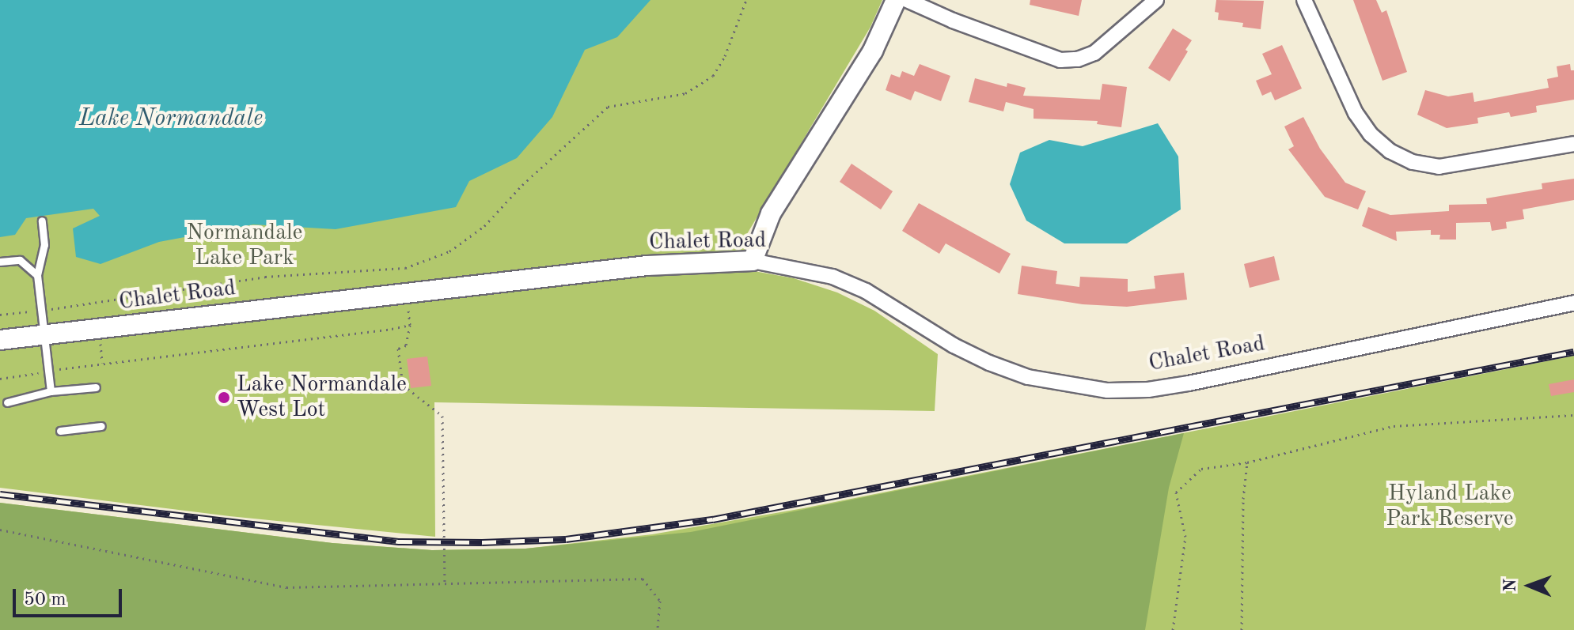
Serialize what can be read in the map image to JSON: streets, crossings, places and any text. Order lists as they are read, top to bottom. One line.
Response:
{"streets":{"street":["Chalet Road"]},"water":["Lake Normandale"],"parks":["Normandale Lake Park","Hyland Lake Park Reserve"],"places":["Lake Normandale West Lot"],"scale_bar":"50 m","north":"left"}
